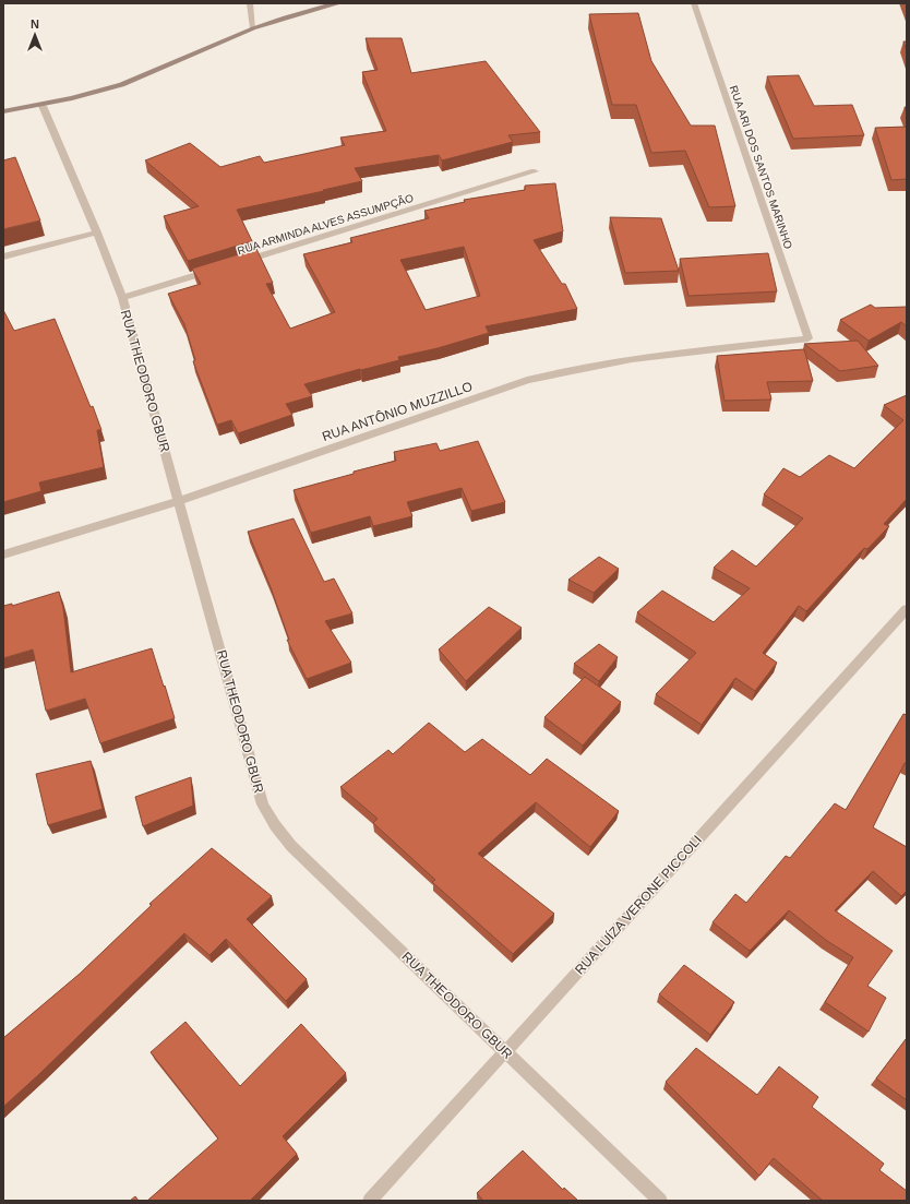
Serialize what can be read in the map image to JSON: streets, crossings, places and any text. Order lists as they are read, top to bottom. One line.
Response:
{"streets":{"street":["RUA ARI DOS SANTOS MARINHO","RUA ARMINDA ALVES ASSUMPÇÃO","RUA THEODORO GBUR","RUA ANTÔNIO MUZZILLO","RUA LUÍZA VERONE PICCOLI"]},"crossings":[["RUA ARI DOS SANTOS MARINHO","RUA ANTÔNIO MUZZILLO"],["RUA THEODORO GBUR","RUA ANTÔNIO MUZZILLO"],["RUA THEODORO GBUR","RUA LUÍZA VERONE PICCOLI"]],"north":"top"}
